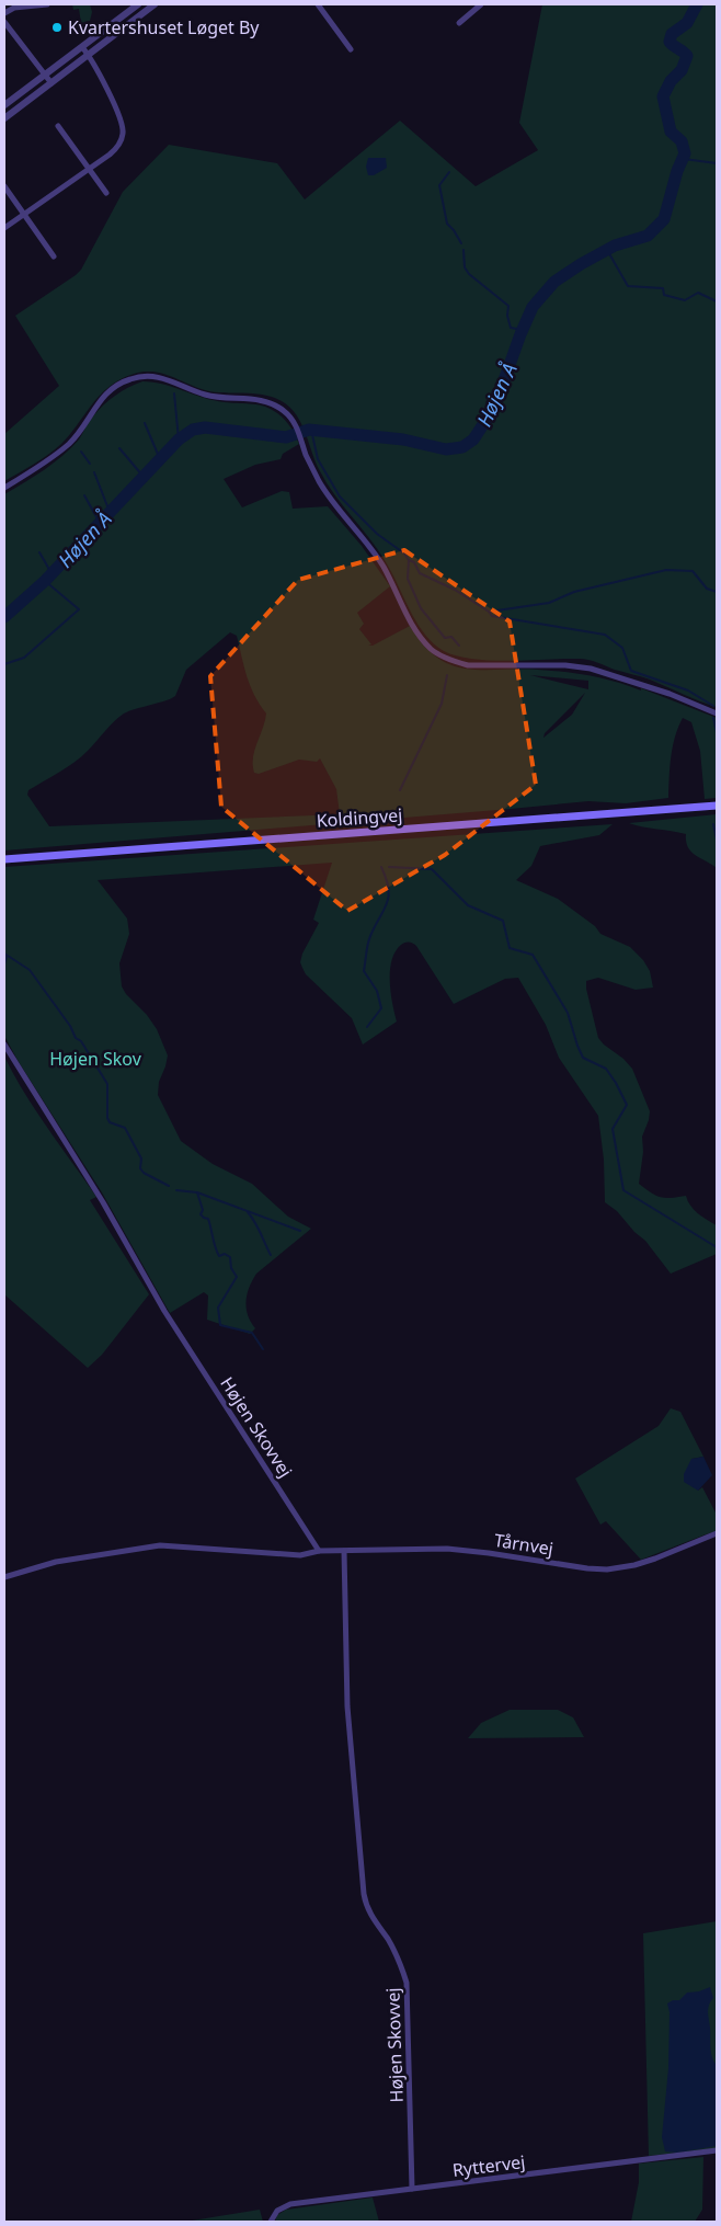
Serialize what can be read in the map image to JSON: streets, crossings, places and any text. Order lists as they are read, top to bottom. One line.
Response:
{"streets":{"main road":["Koldingvej"],"street":["Højen Skovvej","Tårnvej","Ryttervej"]},"crossings":[["Højen Skovvej","Tårnvej"],["Højen Skovvej","Ryttervej"]],"water":["Højen Å"],"parks":["Højen Skov"],"places":["Kvartershuset Løget By"]}
